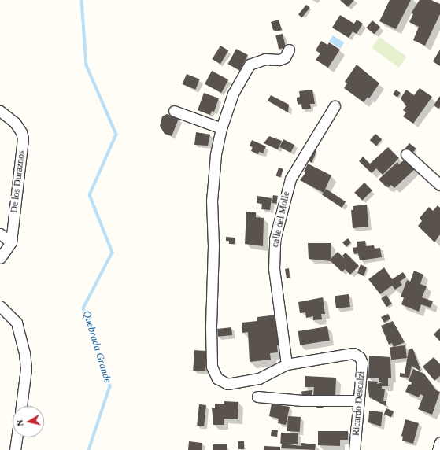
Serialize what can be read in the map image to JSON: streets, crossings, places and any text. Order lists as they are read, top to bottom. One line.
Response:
{"streets":{"street":["De los Duraznos","calle del Molle","Ricardo Descalzi"]},"crossings":[["calle del Molle","Ricardo Descalzi"]],"water":["Quebrada Grande"],"north":"left"}
